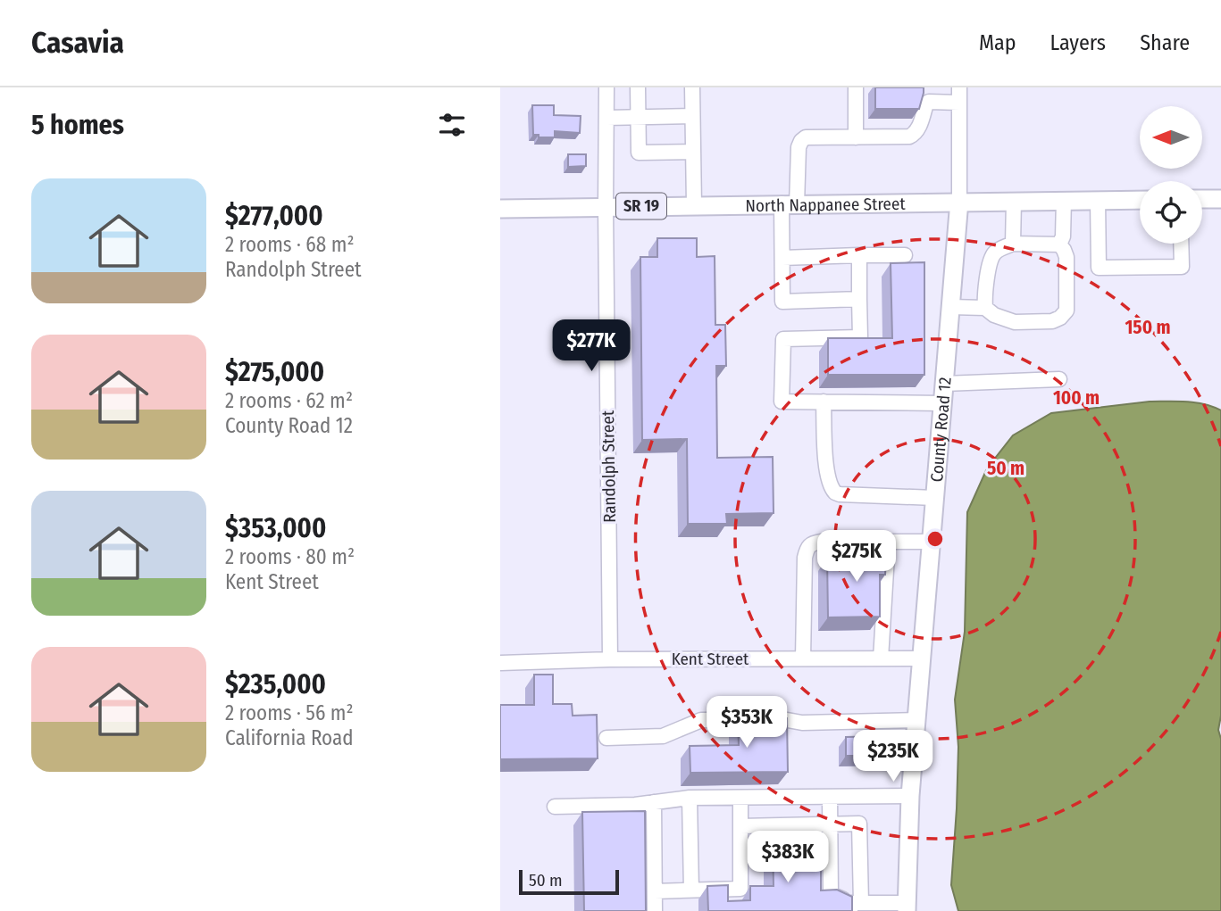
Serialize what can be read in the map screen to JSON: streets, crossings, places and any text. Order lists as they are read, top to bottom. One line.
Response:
{"streets":{"main road":["North Nappanee Street","SR 19","County Road 12"],"street":["Randolph Street","Kent Street"]},"crossings":[["North Nappanee Street","County Road 12"],["North Nappanee Street","Randolph Street"],["County Road 12","Kent Street"],["Randolph Street","Kent Street"]],"scale_bar":"50 m","north":"left","page":{"header":"Casavia","nav":["Map","Layers","Share"],"heading":"5 homes","list":[{"name":"$277,000","note":"2 rooms · 68 m² · Randolph Street"},{"name":"$275,000","note":"2 rooms · 62 m² · County Road 12"},{"name":"$353,000","note":"2 rooms · 80 m² · Kent Street"},{"name":"$235,000","note":"2 rooms · 56 m² · California Road"}],"price":["$277K","$275K","$353K","$235K","$383K"],"scale":"50 m"},"rings":["150 m","100 m","50 m"]}
